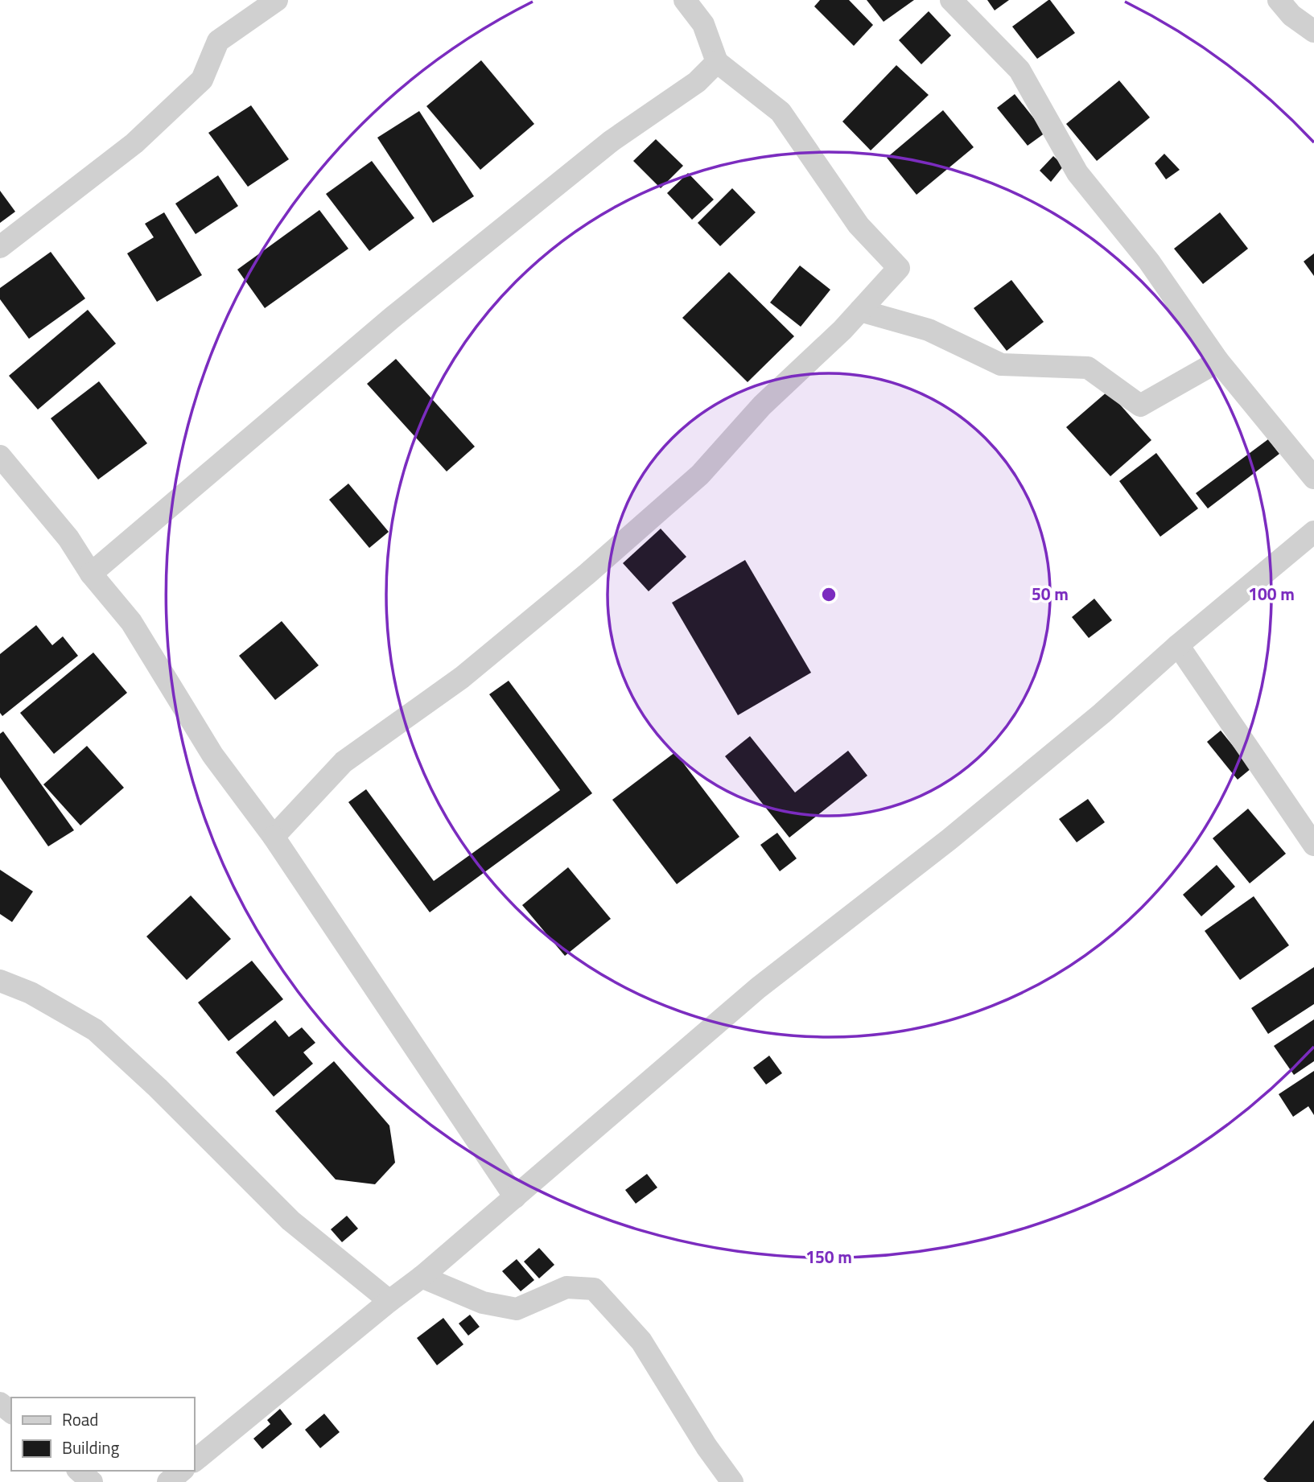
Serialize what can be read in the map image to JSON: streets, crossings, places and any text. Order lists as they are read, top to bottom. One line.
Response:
{"legend":["Road","Building"],"rings":["50 m","100 m","150 m"]}
